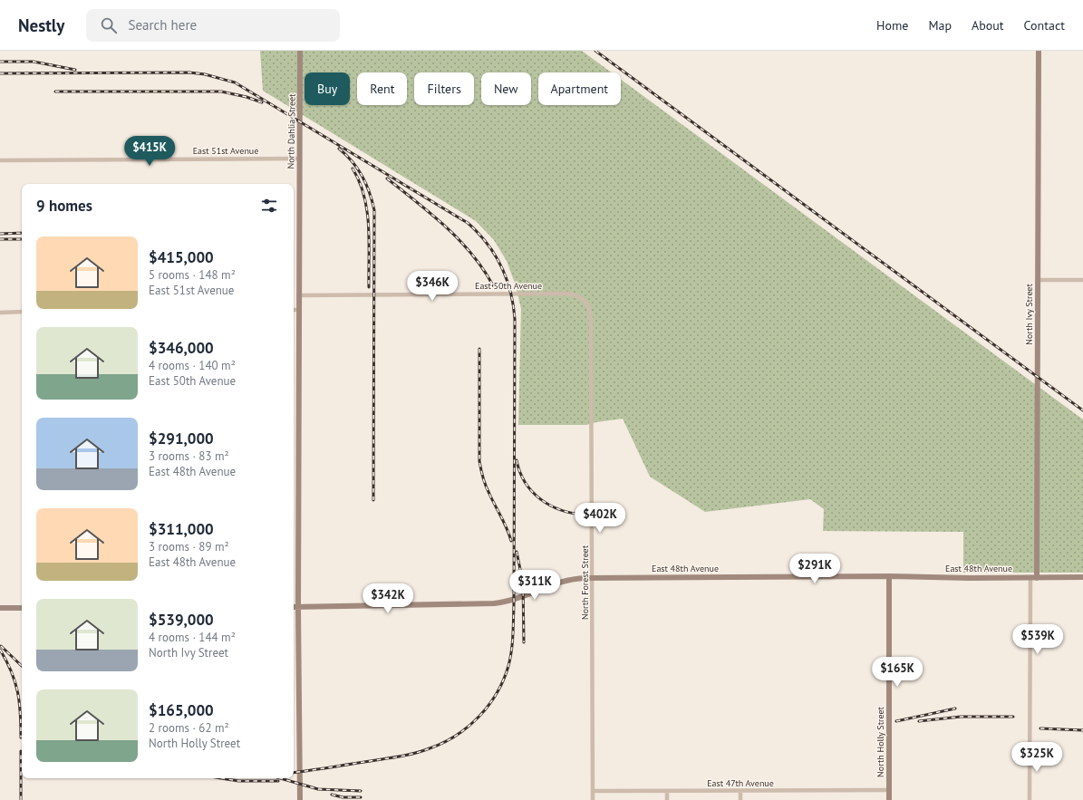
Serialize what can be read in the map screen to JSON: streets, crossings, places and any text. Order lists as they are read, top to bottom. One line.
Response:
{"streets":{"street":["North Dahlia Street","East 51st Avenue","East 50th Avenue","North Ivy Street","East 48th Avenue","North Forest Street","North Holly Street","East 47th Avenue"]},"crossings":[["North Dahlia Street","East 51st Avenue"],["North Dahlia Street","East 50th Avenue"],["North Dahlia Street","East 48th Avenue"],["East 50th Avenue","North Forest Street"],["North Ivy Street","East 48th Avenue"],["East 48th Avenue","North Forest Street"],["East 48th Avenue","North Holly Street"],["North Forest Street","East 47th Avenue"],["North Holly Street","East 47th Avenue"]],"page":{"header":"Nestly","search":"Search here","nav":["Home","Map","About","Contact"],"chip":["Buy","Rent","Filters","New","Apartment"],"price":["$415K","$346K","$402K","$291K","$311K","$342K","$539K","$165K","$325K"],"heading":"9 homes","list":[{"name":"$415,000","note":"5 rooms · 148 m² · East 51st Avenue"},{"name":"$346,000","note":"4 rooms · 140 m² · East 50th Avenue"},{"name":"$291,000","note":"3 rooms · 83 m² · East 48th Avenue"},{"name":"$311,000","note":"3 rooms · 89 m² · East 48th Avenue"},{"name":"$539,000","note":"4 rooms · 144 m² · North Ivy Street"},{"name":"$165,000","note":"2 rooms · 62 m² · North Holly Street"}]}}
